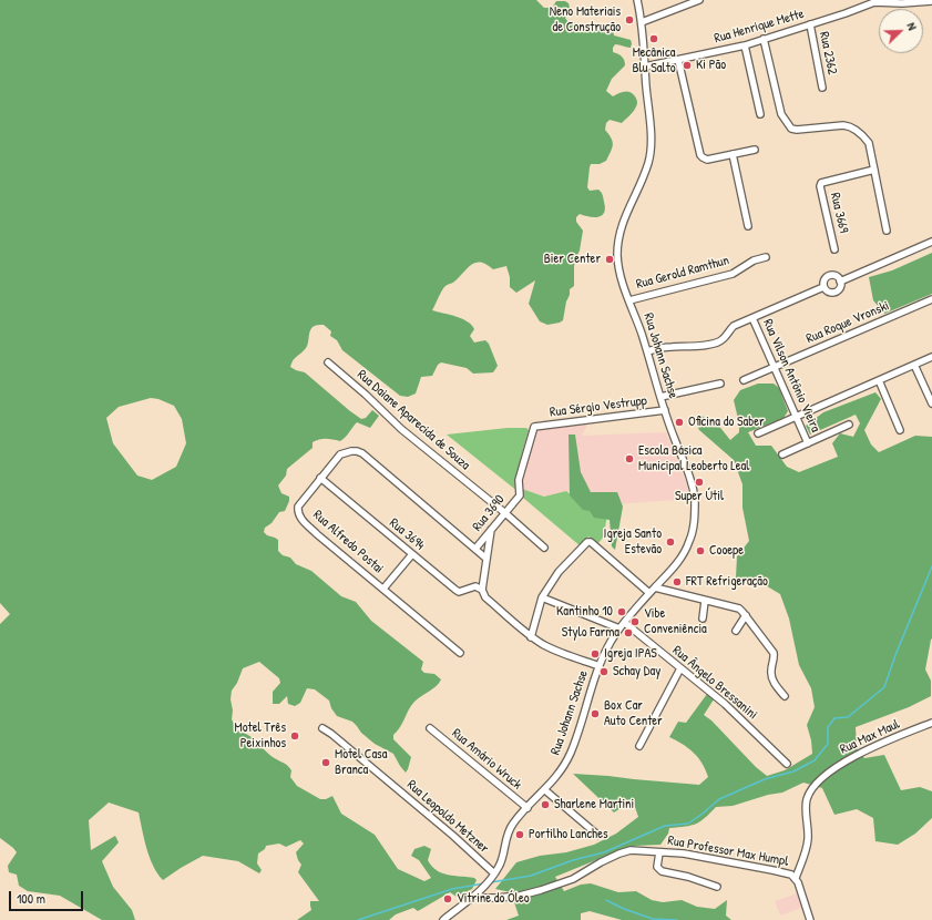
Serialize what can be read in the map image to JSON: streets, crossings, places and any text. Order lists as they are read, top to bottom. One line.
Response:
{"streets":{"street":["Rua Henrique Mette","Rua 2362","Rua 3669","Rua Gerold Ramthun","Rua Roque Vronski","Rua Johann Sachse","Rua Vilson Antônio Vieira","Rua Sérgio Vestrupp","Rua Daiane Aparecida de Souza","Rua 3690","Rua 3694","Rua Alfredo Postai","Rua Ângelo Bressanini","Rua Max Maul","Rua Amário Wruck","Rua Leopoldo Metzner","Rua Professor Max Humpl"]},"crossings":[["Rua Henrique Mette","Rua 2362"],["Rua Henrique Mette","Rua Johann Sachse"],["Rua Gerold Ramthun","Rua Johann Sachse"],["Rua Roque Vronski","Rua Vilson Antônio Vieira"],["Rua Johann Sachse","Rua Sérgio Vestrupp"],["Rua Johann Sachse","Rua Ângelo Bressanini"],["Rua Johann Sachse","Rua Amário Wruck"],["Rua Johann Sachse","Rua Leopoldo Metzner"],["Rua Johann Sachse","Rua Professor Max Humpl"],["Rua Sérgio Vestrupp","Rua 3690"],["Rua Daiane Aparecida de Souza","Rua 3690"],["Rua 3690","Rua Alfredo Postai"],["Rua 3694","Rua Alfredo Postai"],["Rua Max Maul","Rua Professor Max Humpl"]],"places":["Neno Materiais de Construção","Mecânica Blu Salto","Ki Pão","Bier Center","Oficina do Saber","Escola Básica Municipal Leoberto Leal","Super Útil","Igreja Santo Estevão","Cooepe","FRT Refrigeração","Kantinho 10","Vibe Conveniência","Stylo Farma","Igreja IPAS","Schay Day","Box Car Auto Center","Motel Três Peixinhos","Motel Casa Branca","Sharlene Martini","Portilho Lanches","Vitrine do Óleo"],"scale_bar":"100 m","north":"top right"}
